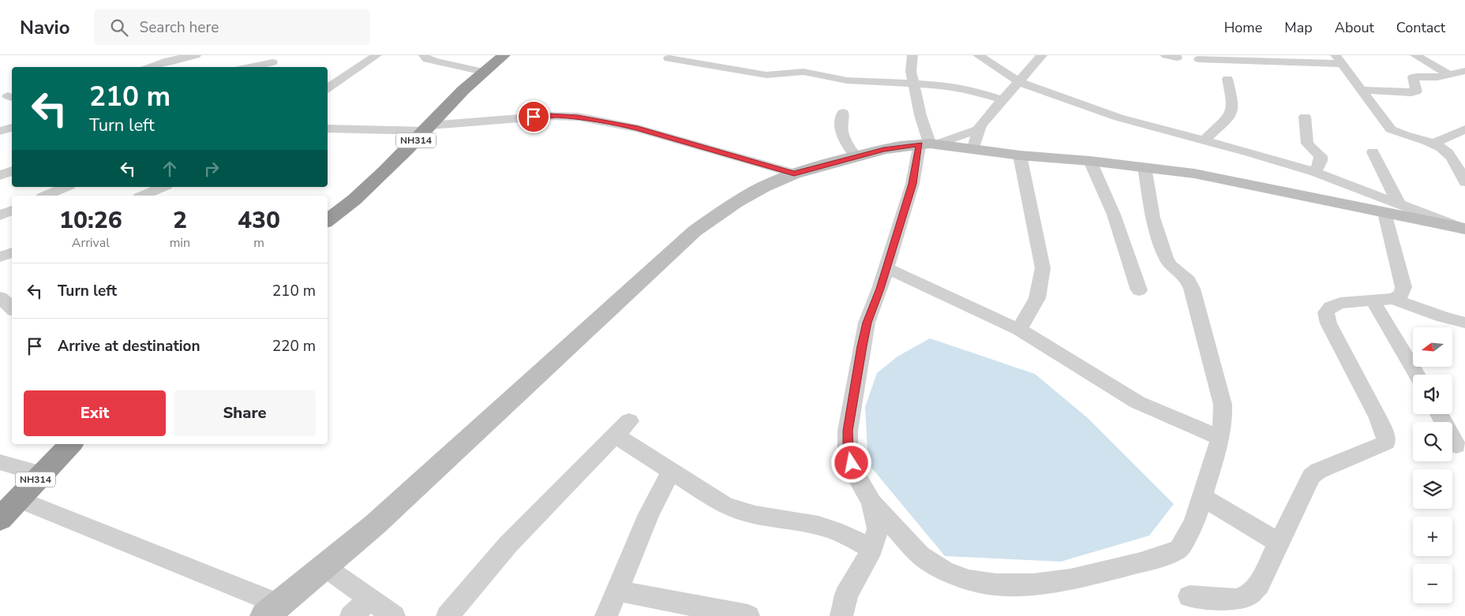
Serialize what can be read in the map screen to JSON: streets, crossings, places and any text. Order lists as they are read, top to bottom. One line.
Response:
{"streets":{"highway":["NH314"]},"north":"left","page":{"header":"Navio","search":"Search here","nav":["Home","Map","About","Contact"],"turn":["210 m","Turn left"],"eta":["10:26","Arrival","2","min","430","m"],"list":[{"name":"Turn left","value":"210 m"},{"name":"Arrive at destination","value":"220 m"}],"map_buttons":["+","−"],"buttons":["Exit","Share"]}}
